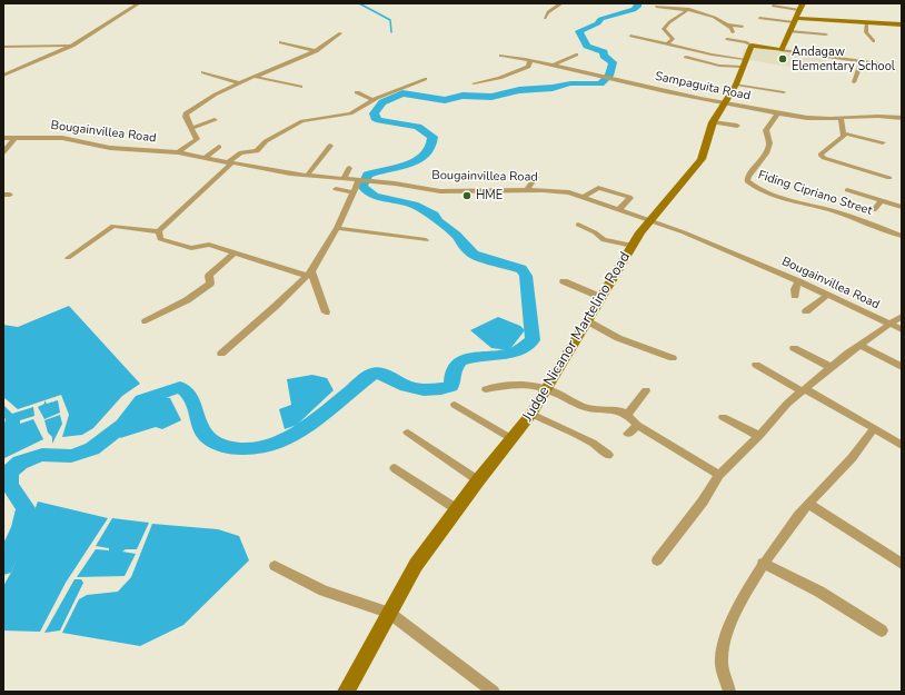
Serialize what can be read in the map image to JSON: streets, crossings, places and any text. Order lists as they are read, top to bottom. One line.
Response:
{"streets":{"street":["Sampaguita Road","Bougainvillea Road","Fiding Cipriano Street","Judge Nicanor Martelino Road"]},"crossings":[["Sampaguita Road","Fiding Cipriano Street"],["Sampaguita Road","Judge Nicanor Martelino Road"],["Bougainvillea Road","Judge Nicanor Martelino Road"]],"places":["Andagaw Elementary School","HME"]}
